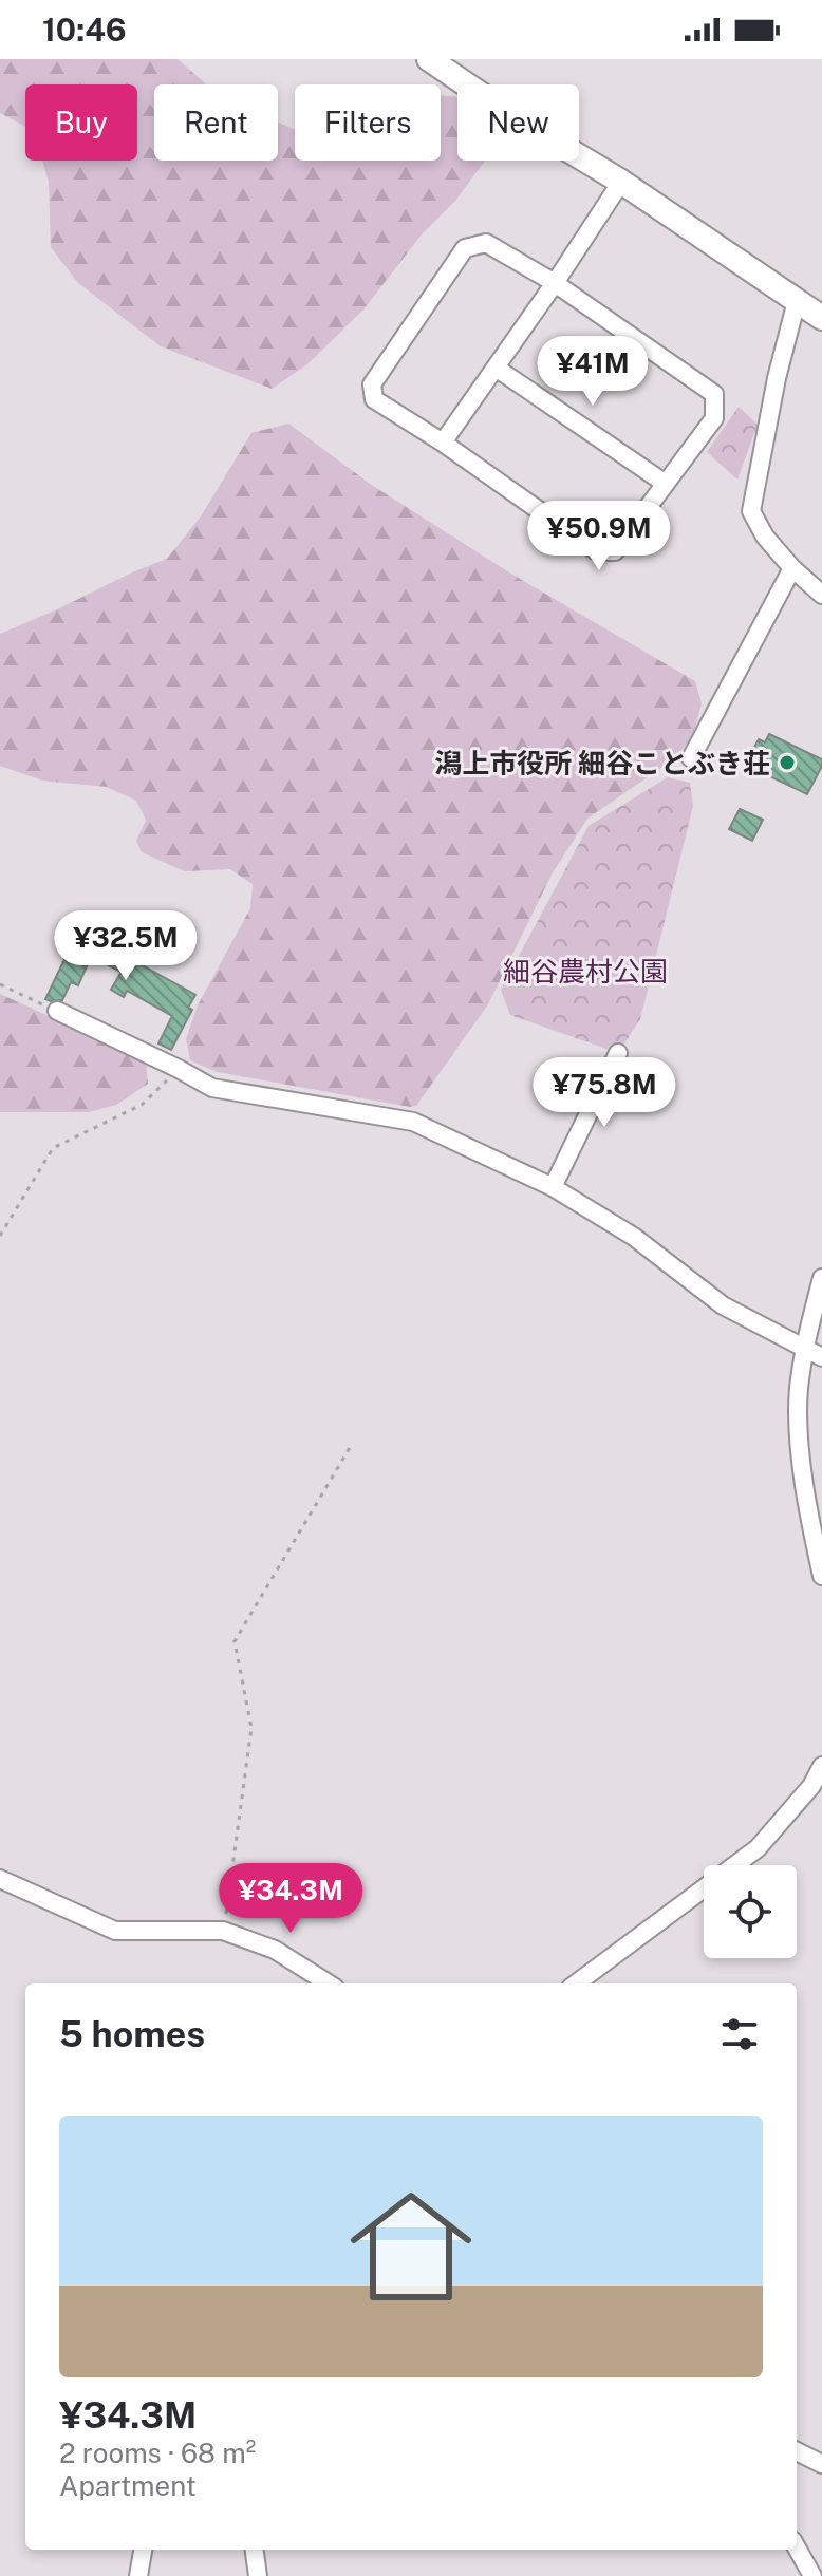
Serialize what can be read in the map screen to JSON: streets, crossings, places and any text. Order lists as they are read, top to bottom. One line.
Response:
{"parks":["細谷農村公園"],"places":["潟上市役所 細谷ことぶき荘"],"page":{"status":"10:46","chip":["Buy","Rent","Filters","New"],"price":["¥41M","¥50.9M","¥32.5M","¥75.8M","¥34.3M"],"heading":"5 homes","list":[{"name":"¥34.3M","note":"2 rooms · 68 m² · Apartment"}]}}
